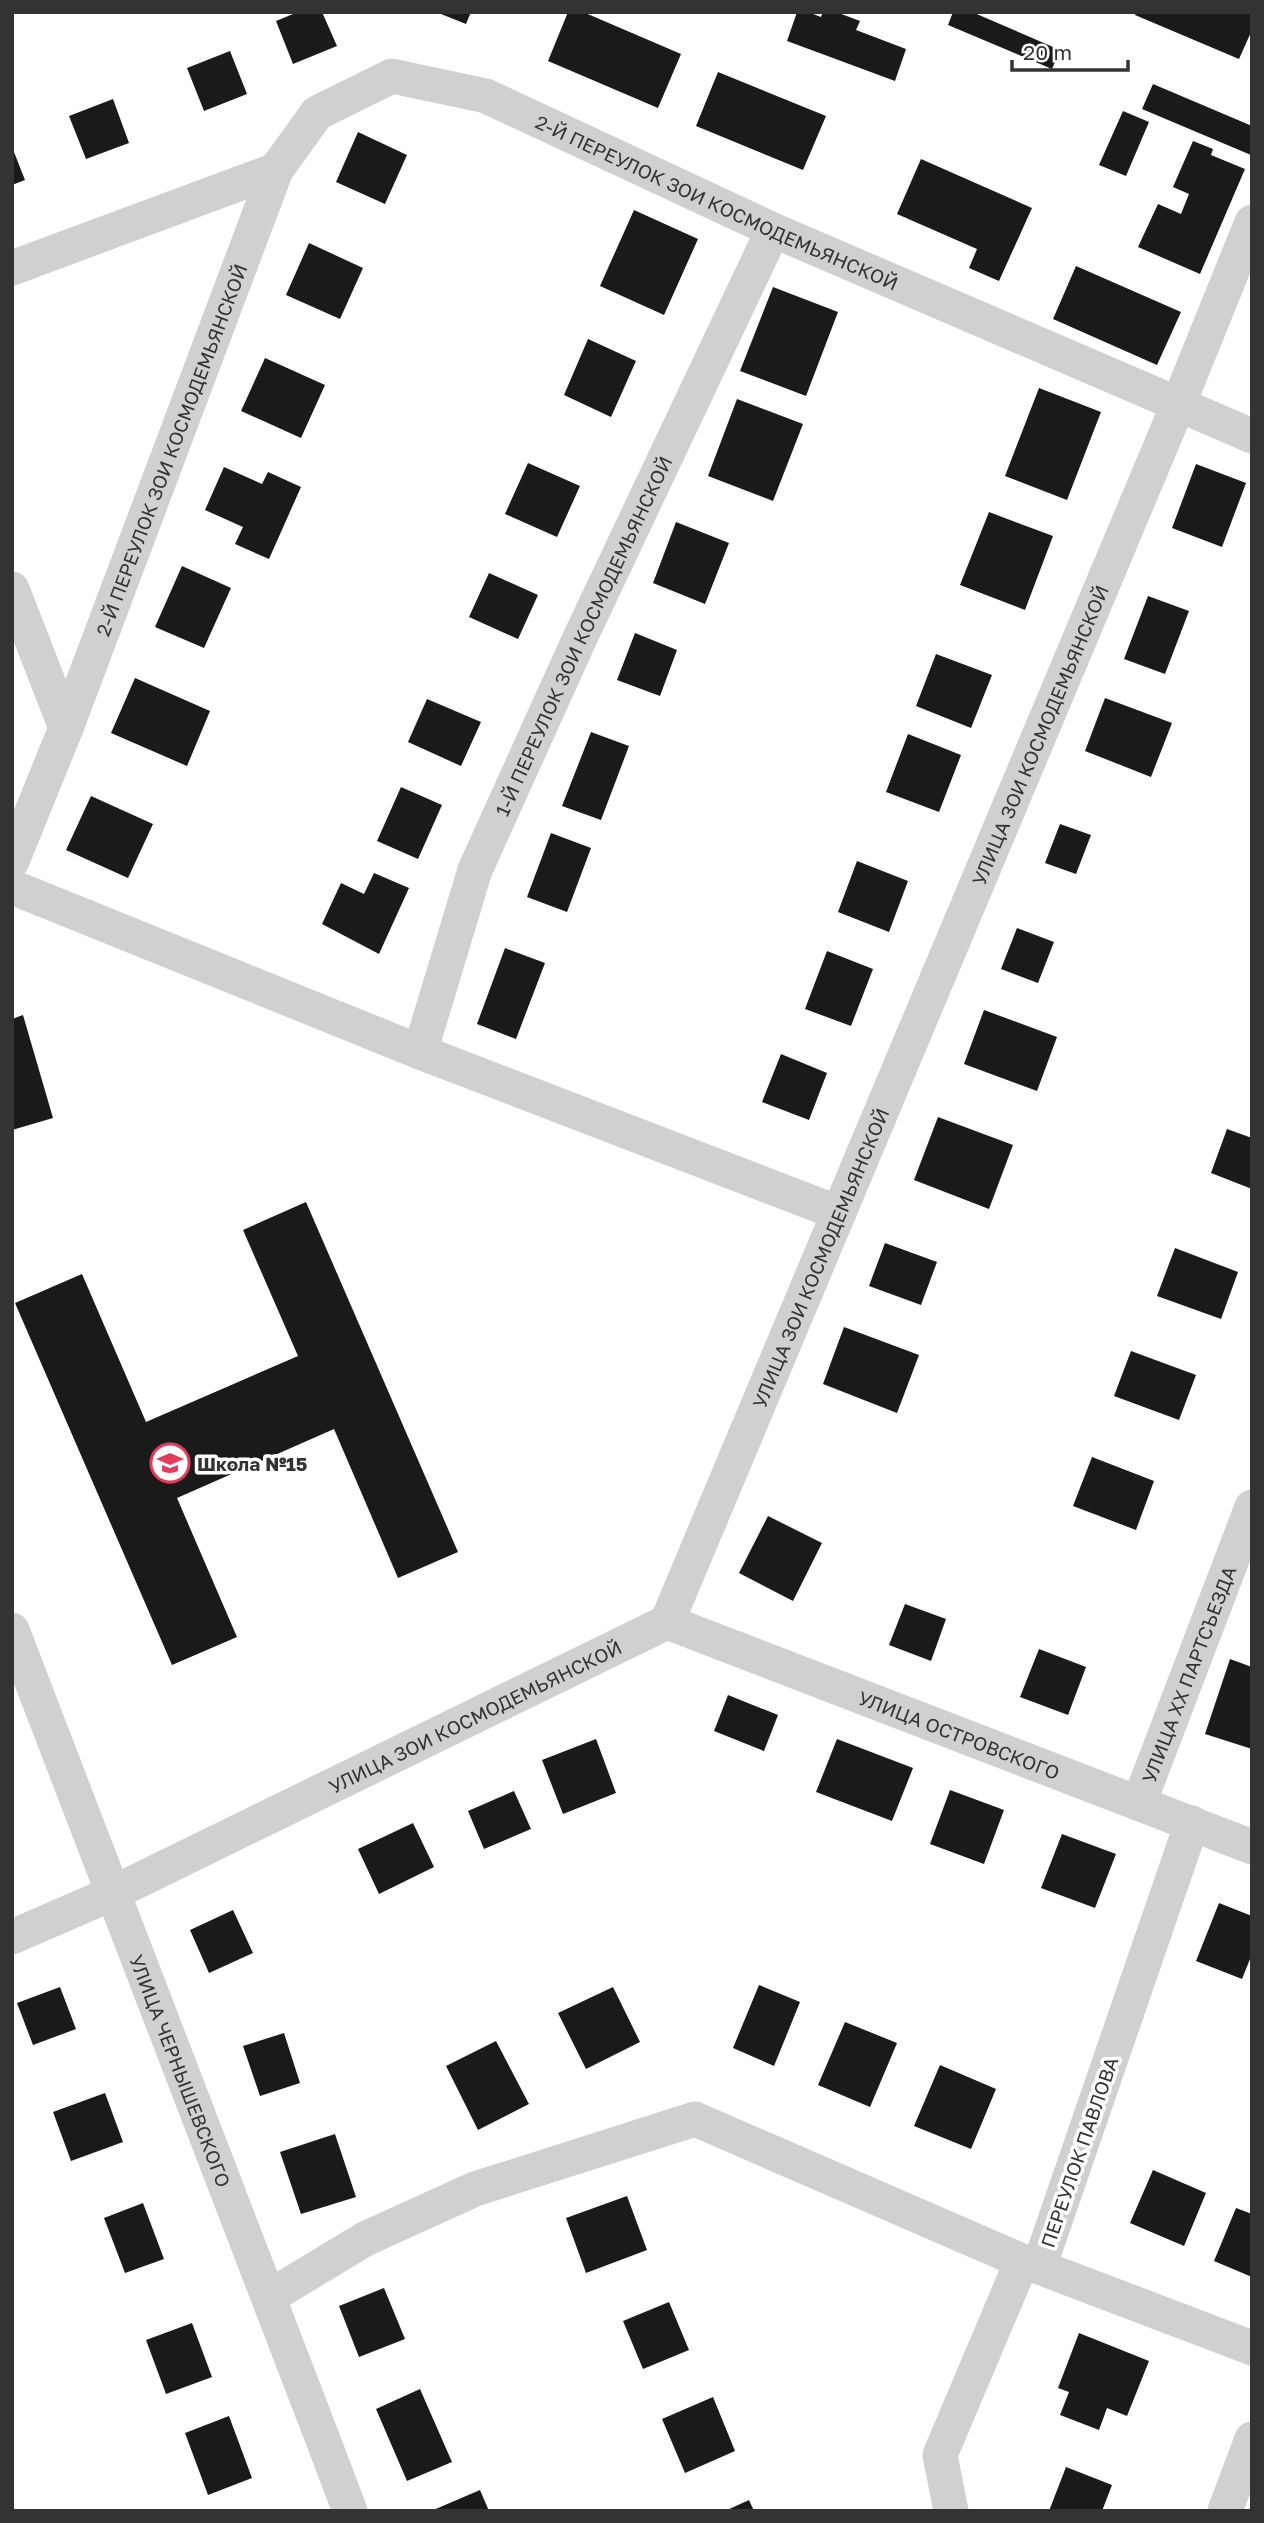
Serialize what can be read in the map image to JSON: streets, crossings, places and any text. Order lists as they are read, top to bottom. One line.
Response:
{"streets":{"street":["2-Й ПЕРЕУЛОК ЗОИ КОСМОДЕМЬЯНСКОЙ","1-Й ПЕРЕУЛОК ЗОИ КОСМОДЕМЬЯНСКОЙ","УЛИЦА ЗОИ КОСМОДЕМЬЯНСКОЙ","УЛИЦА ХХ ПАРТСЪЕЗДА","УЛИЦА ОСТРОВСКОГО","УЛИЦА ЧЕРНЫШЕВСКОГО","ПЕРЕУЛОК ПАВЛОВА"]},"crossings":[["2-Й ПЕРЕУЛОК ЗОИ КОСМОДЕМЬЯНСКОЙ","1-Й ПЕРЕУЛОК ЗОИ КОСМОДЕМЬЯНСКОЙ"],["2-Й ПЕРЕУЛОК ЗОИ КОСМОДЕМЬЯНСКОЙ","УЛИЦА ЗОИ КОСМОДЕМЬЯНСКОЙ"],["УЛИЦА ЗОИ КОСМОДЕМЬЯНСКОЙ","УЛИЦА ОСТРОВСКОГО"],["УЛИЦА ЗОИ КОСМОДЕМЬЯНСКОЙ","УЛИЦА ЧЕРНЫШЕВСКОГО"],["УЛИЦА ХХ ПАРТСЪЕЗДА","УЛИЦА ОСТРОВСКОГО"],["УЛИЦА ОСТРОВСКОГО","ПЕРЕУЛОК ПАВЛОВА"]],"places":{"school or university":["Школа №15"]},"scale_bar":"20 m"}
